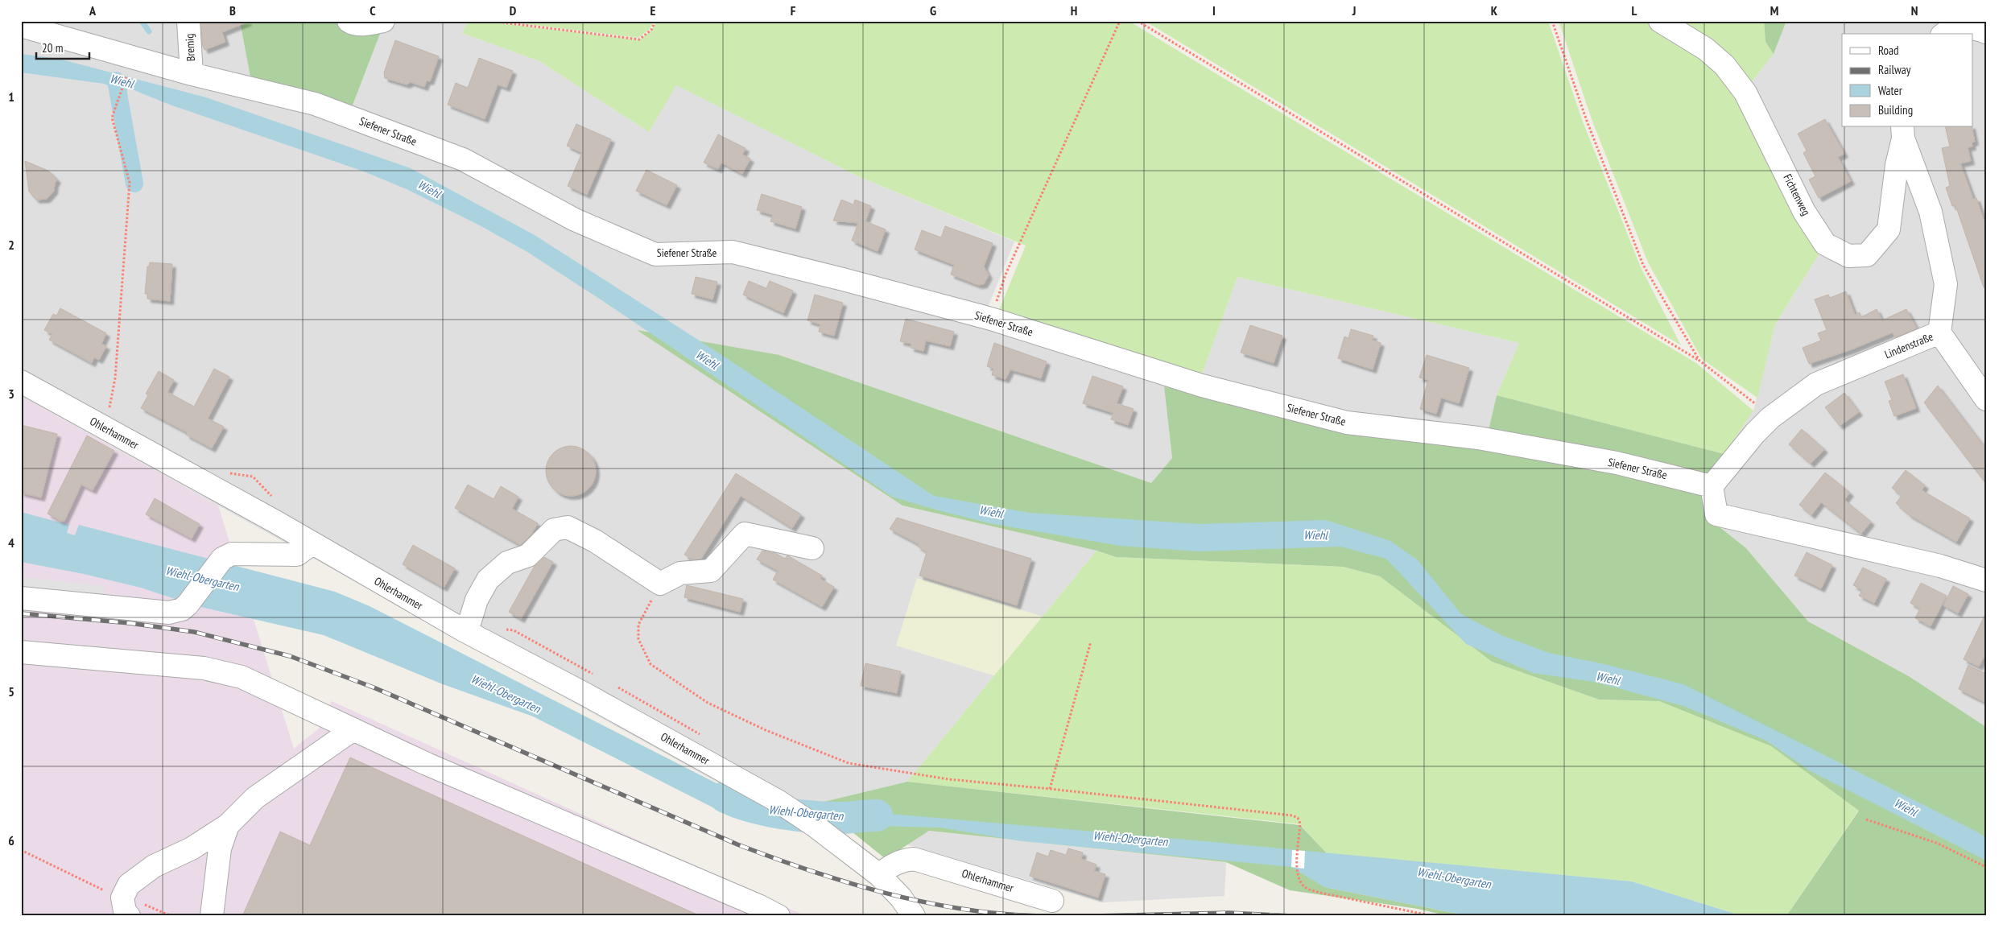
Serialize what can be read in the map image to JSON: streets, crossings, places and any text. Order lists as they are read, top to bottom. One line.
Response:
{"streets":{"street":["Bremig","Siefener Straße","Fichtenweg","Lindenstraße","Ohlerhammer"]},"crossings":[["Bremig","Siefener Straße"],["Siefener Straße","Lindenstraße"],["Fichtenweg","Lindenstraße"]],"water":["Wiehl","Wiehl-Obergarten"],"legend":["Road","Railway","Water","Building"],"scale_bar":"20 m","grid":{"columns":["A","B","C","D","E","F","G","H","I","J","K","L","M","N"],"rows":["1","2","3","4","5","6"]}}
